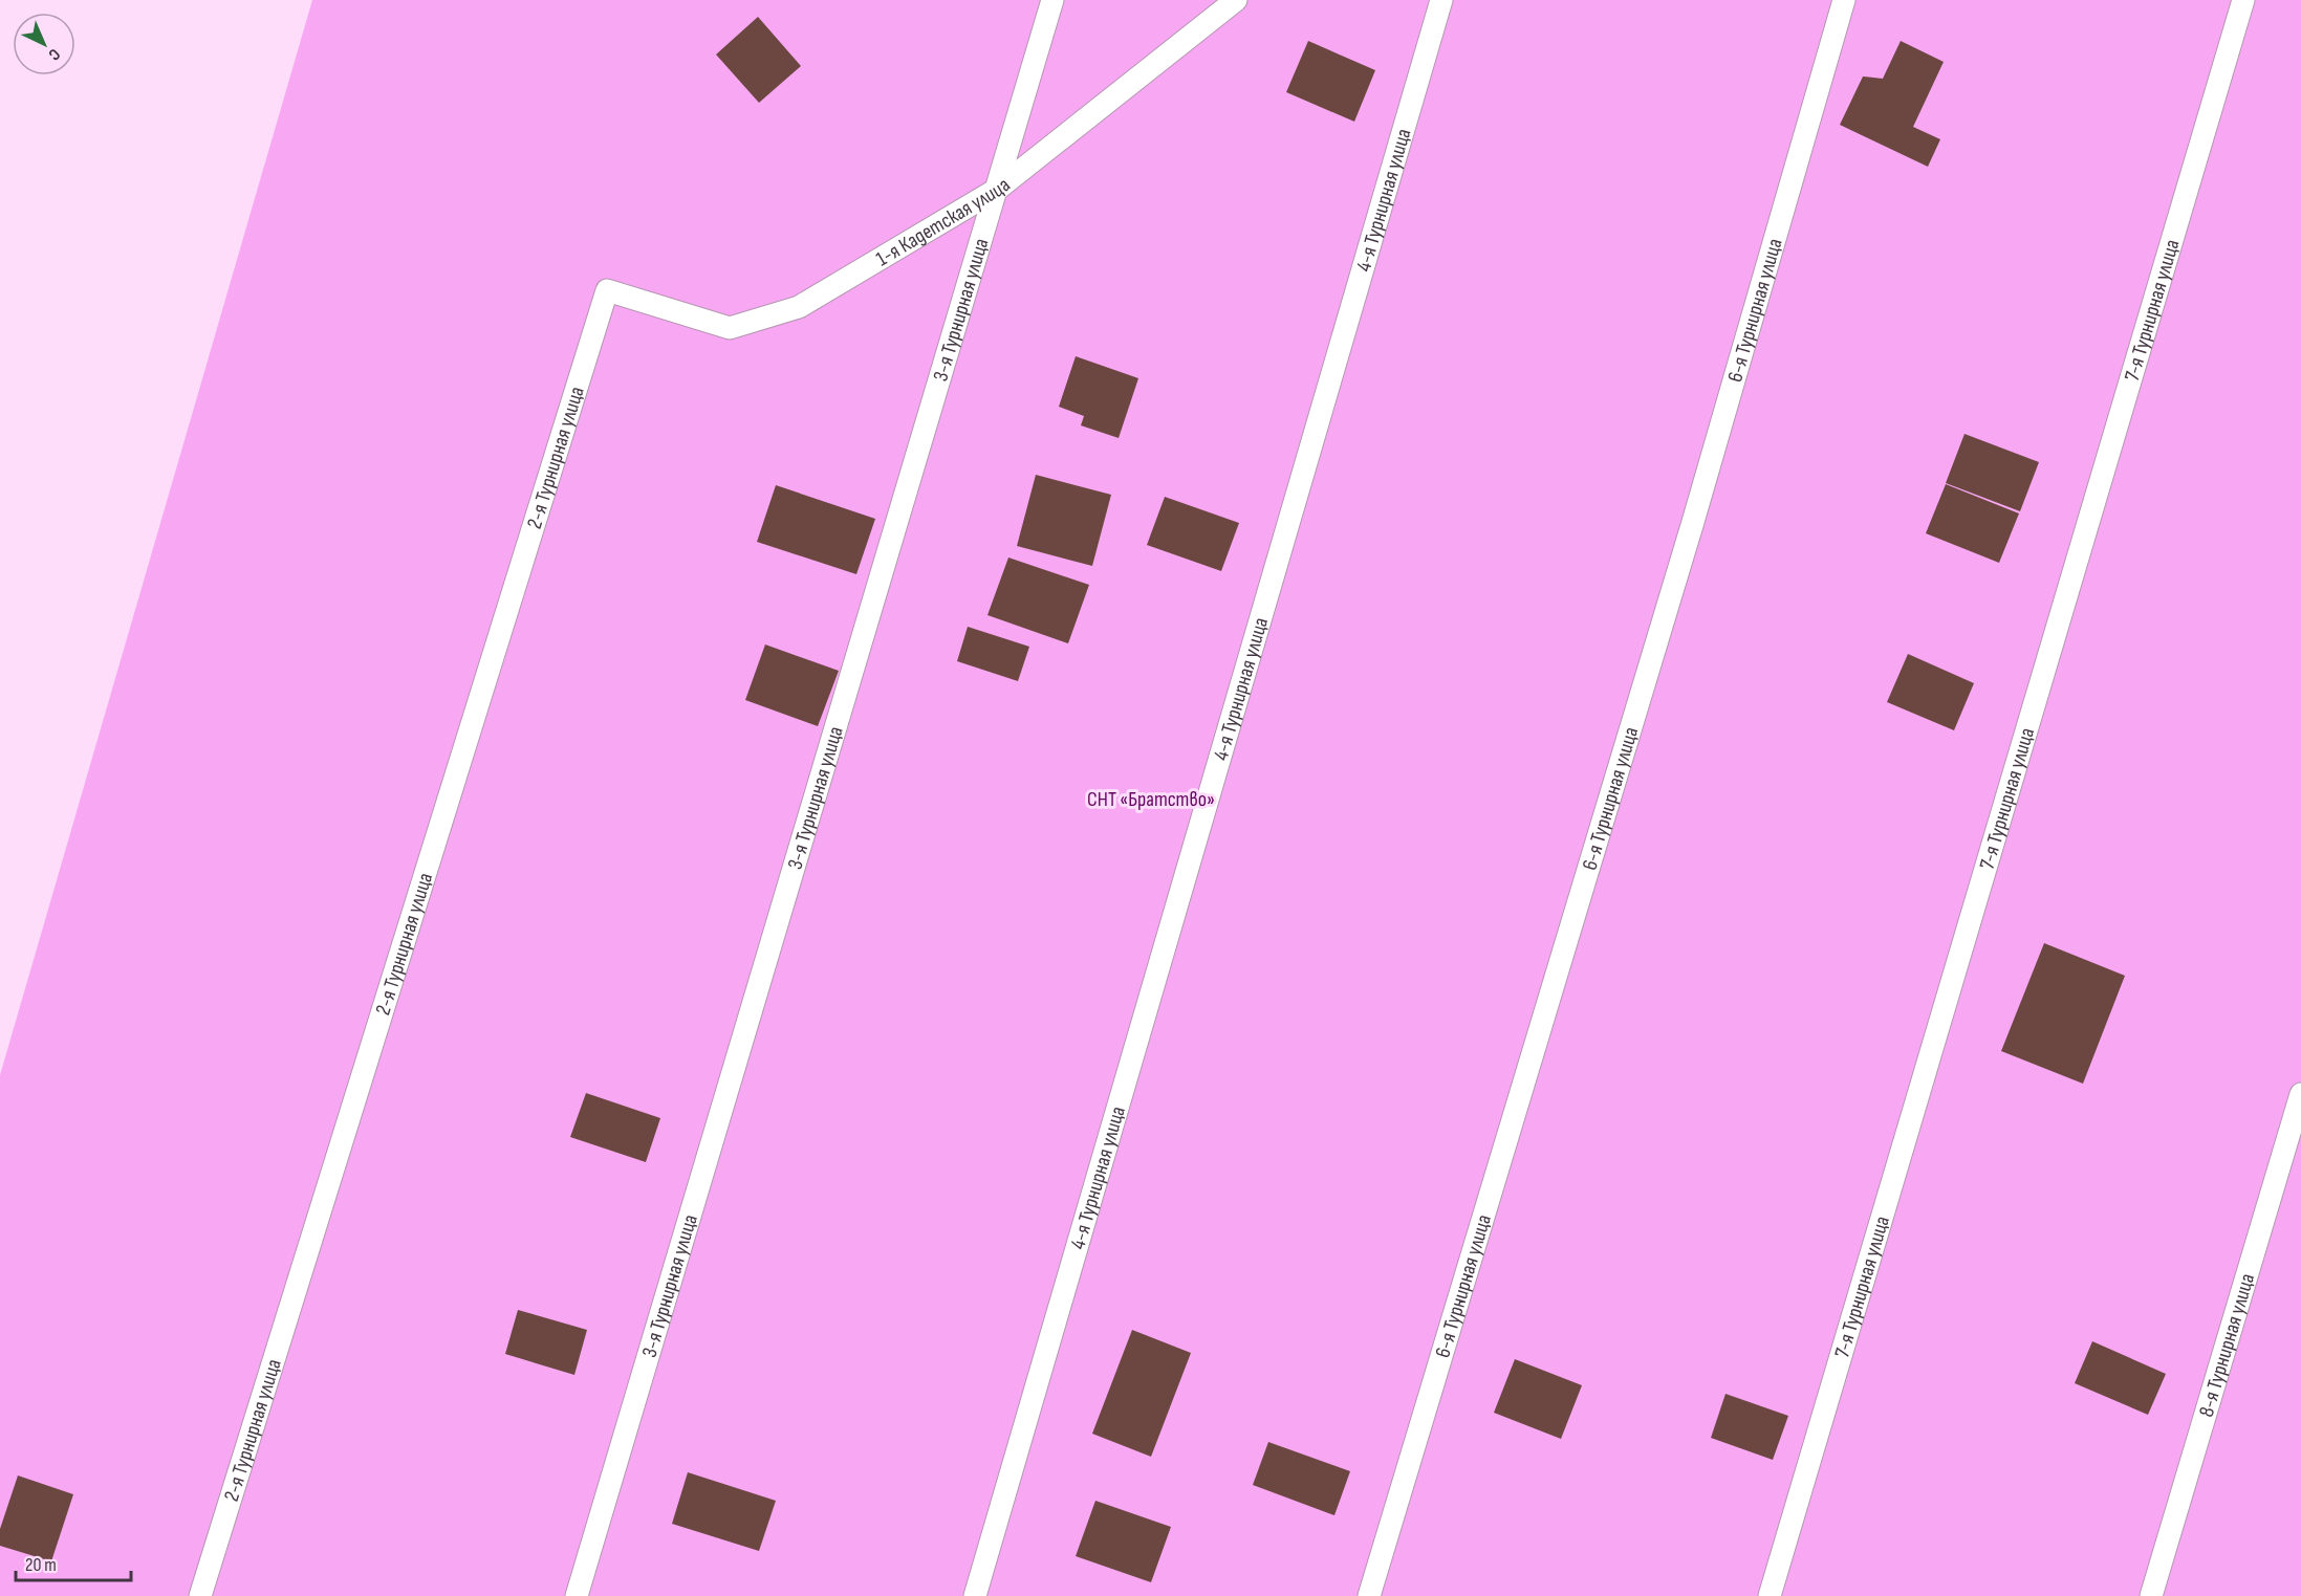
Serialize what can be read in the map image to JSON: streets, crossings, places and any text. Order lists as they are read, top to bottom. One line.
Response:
{"streets":{"lane":["4-я Турнирная улица","1-я Кадетская улица","3-я Турнирная улица","6-я Турнирная улица","7-я Турнирная улица","2-я Турнирная улица","8-я Турнирная улица"]},"crossings":[["1-я Кадетская улица","3-я Турнирная улица"],["1-я Кадетская улица","2-я Турнирная улица"]],"parks":["СНТ «Братство»"],"scale_bar":"20 m","north":"bottom right"}
